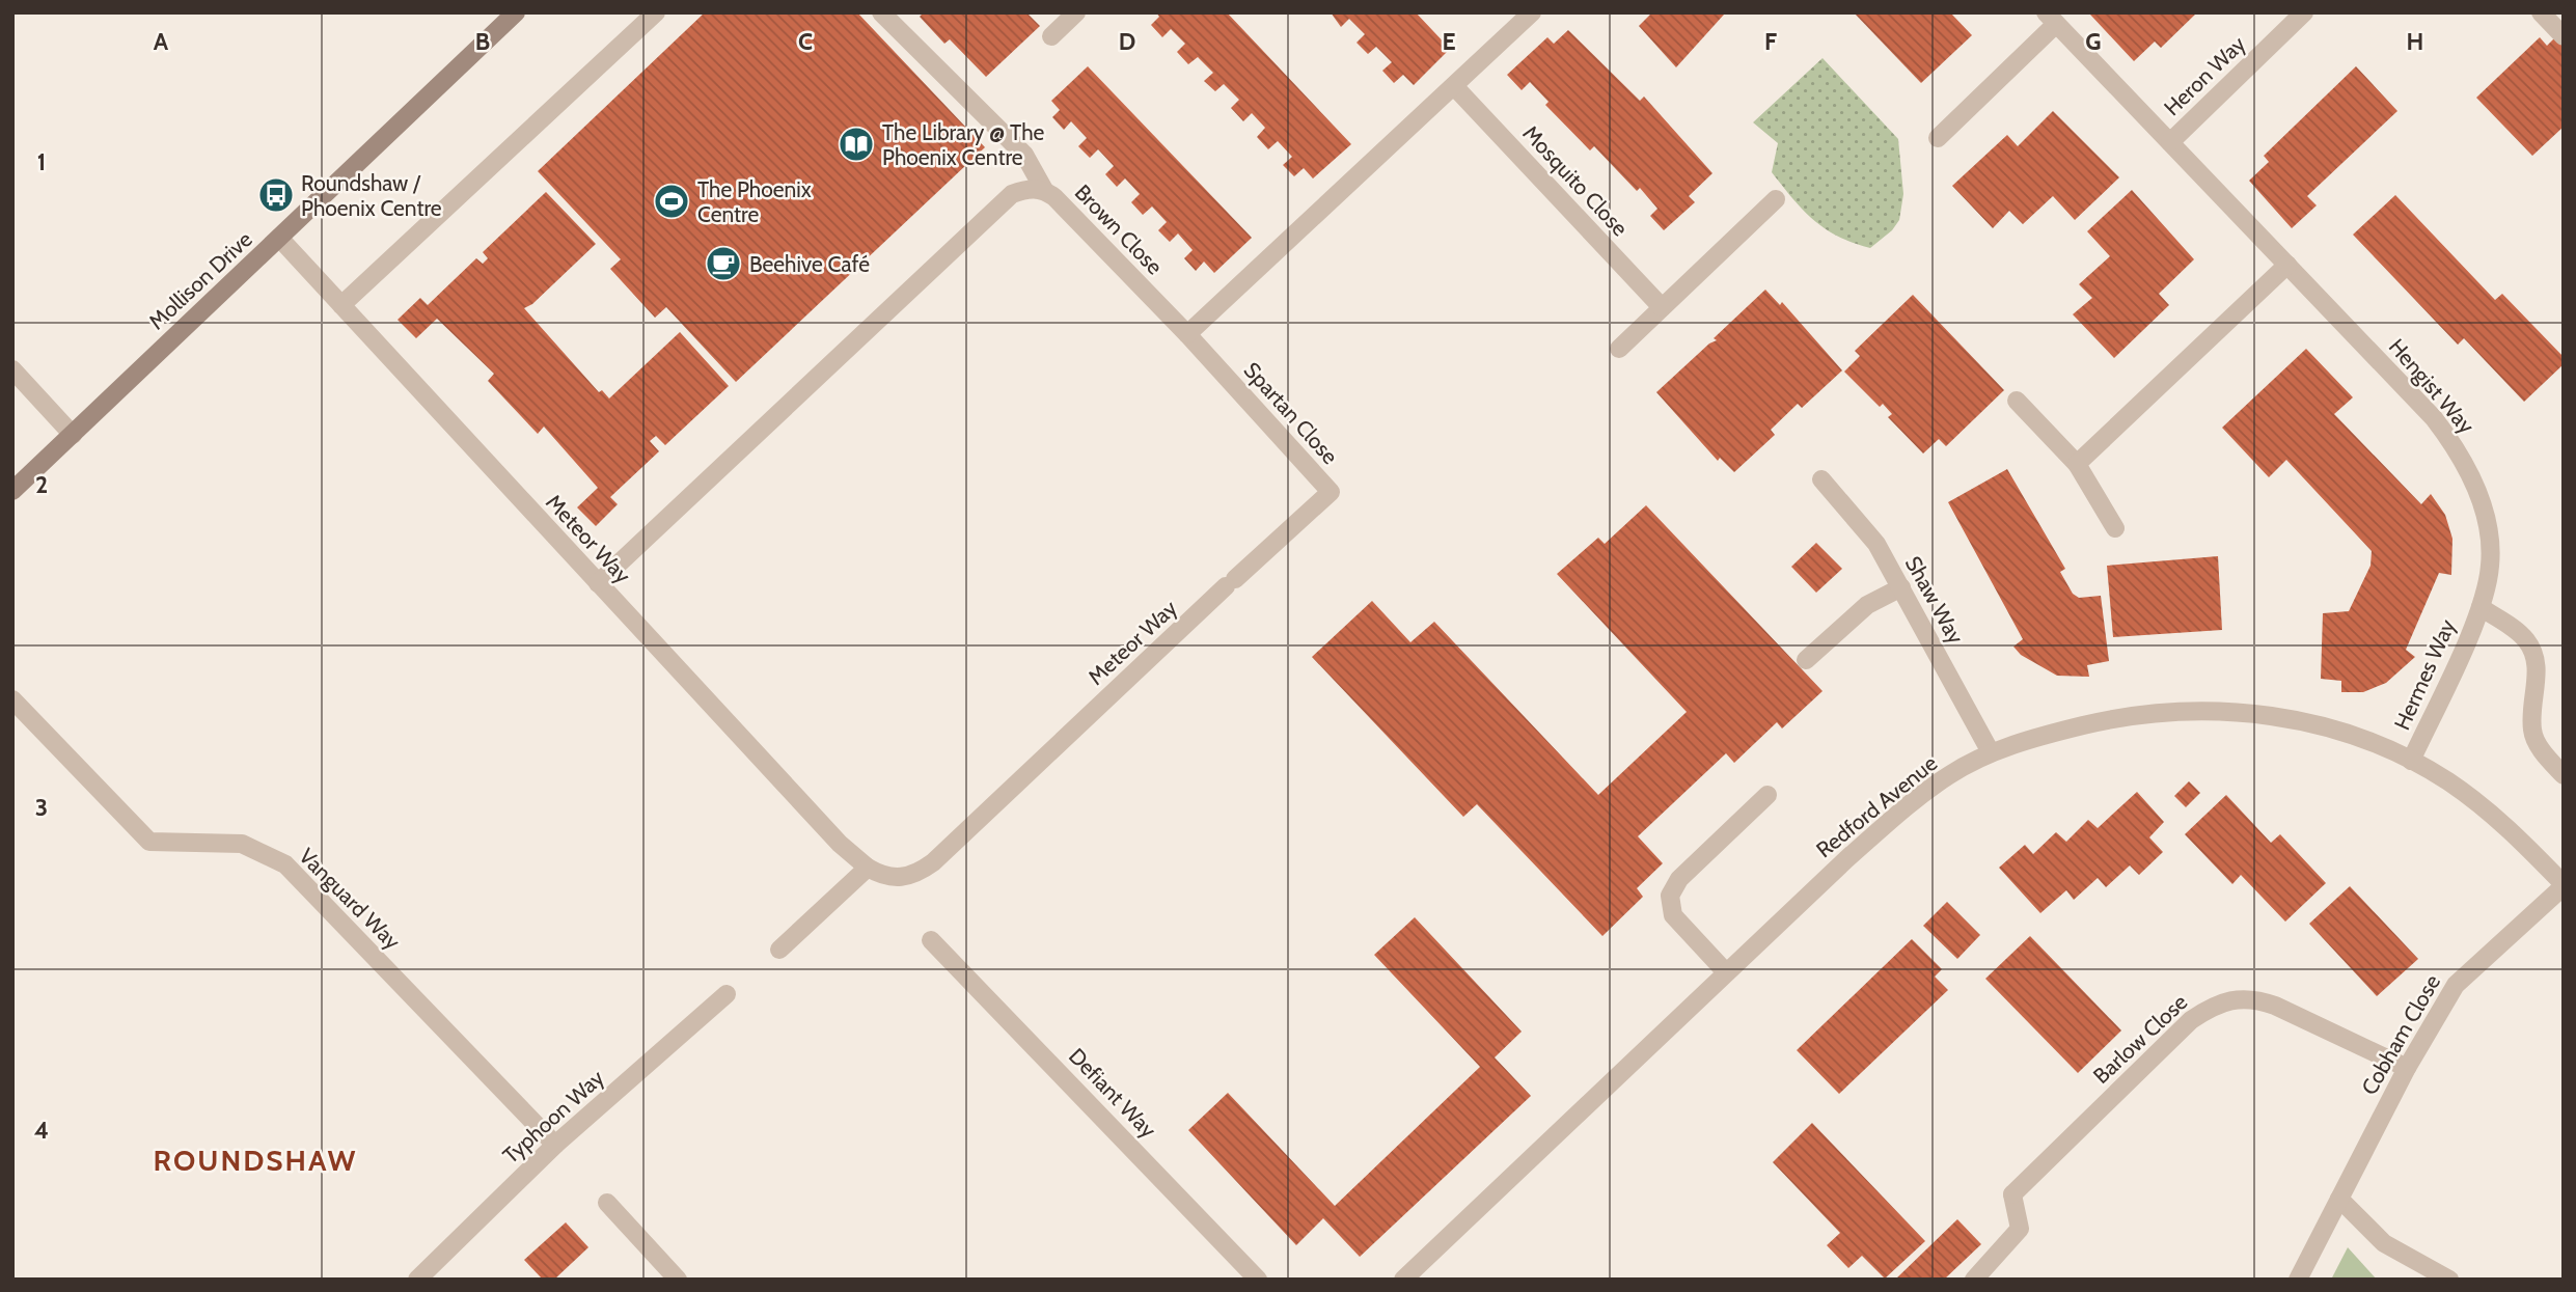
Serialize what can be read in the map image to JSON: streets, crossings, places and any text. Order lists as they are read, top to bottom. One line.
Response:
{"streets":{"main road":["Mollison Drive"],"street":["Heron Way","Mosquito Close","Brown Close","Hengist Way","Spartan Close","Meteor Way","Shaw Way","Hermes Way","Redford Avenue","Vanguard Way","Cobham Close","Barlow Close","Defiant Way","Typhoon Way"]},"crossings":[["Heron Way","Hengist Way"],["Brown Close","Spartan Close"],["Brown Close","Meteor Way"],["Mollison Drive","Meteor Way"],["Hengist Way","Hermes Way"],["Spartan Close","Meteor Way"],["Shaw Way","Redford Avenue"],["Hermes Way","Redford Avenue"],["Redford Avenue","Cobham Close"],["Vanguard Way","Typhoon Way"],["Cobham Close","Barlow Close"]],"districts":["ROUNDSHAW"],"places":{"library":["The Library @ The Phoenix Centre"],"bus stop":["Roundshaw / Phoenix Centre"],"sports":["The Phoenix Centre"],"cafe":["Beehive Café"]},"grid":{"columns":["A","B","C","D","E","F","G","H"],"rows":["1","2","3","4"]}}
